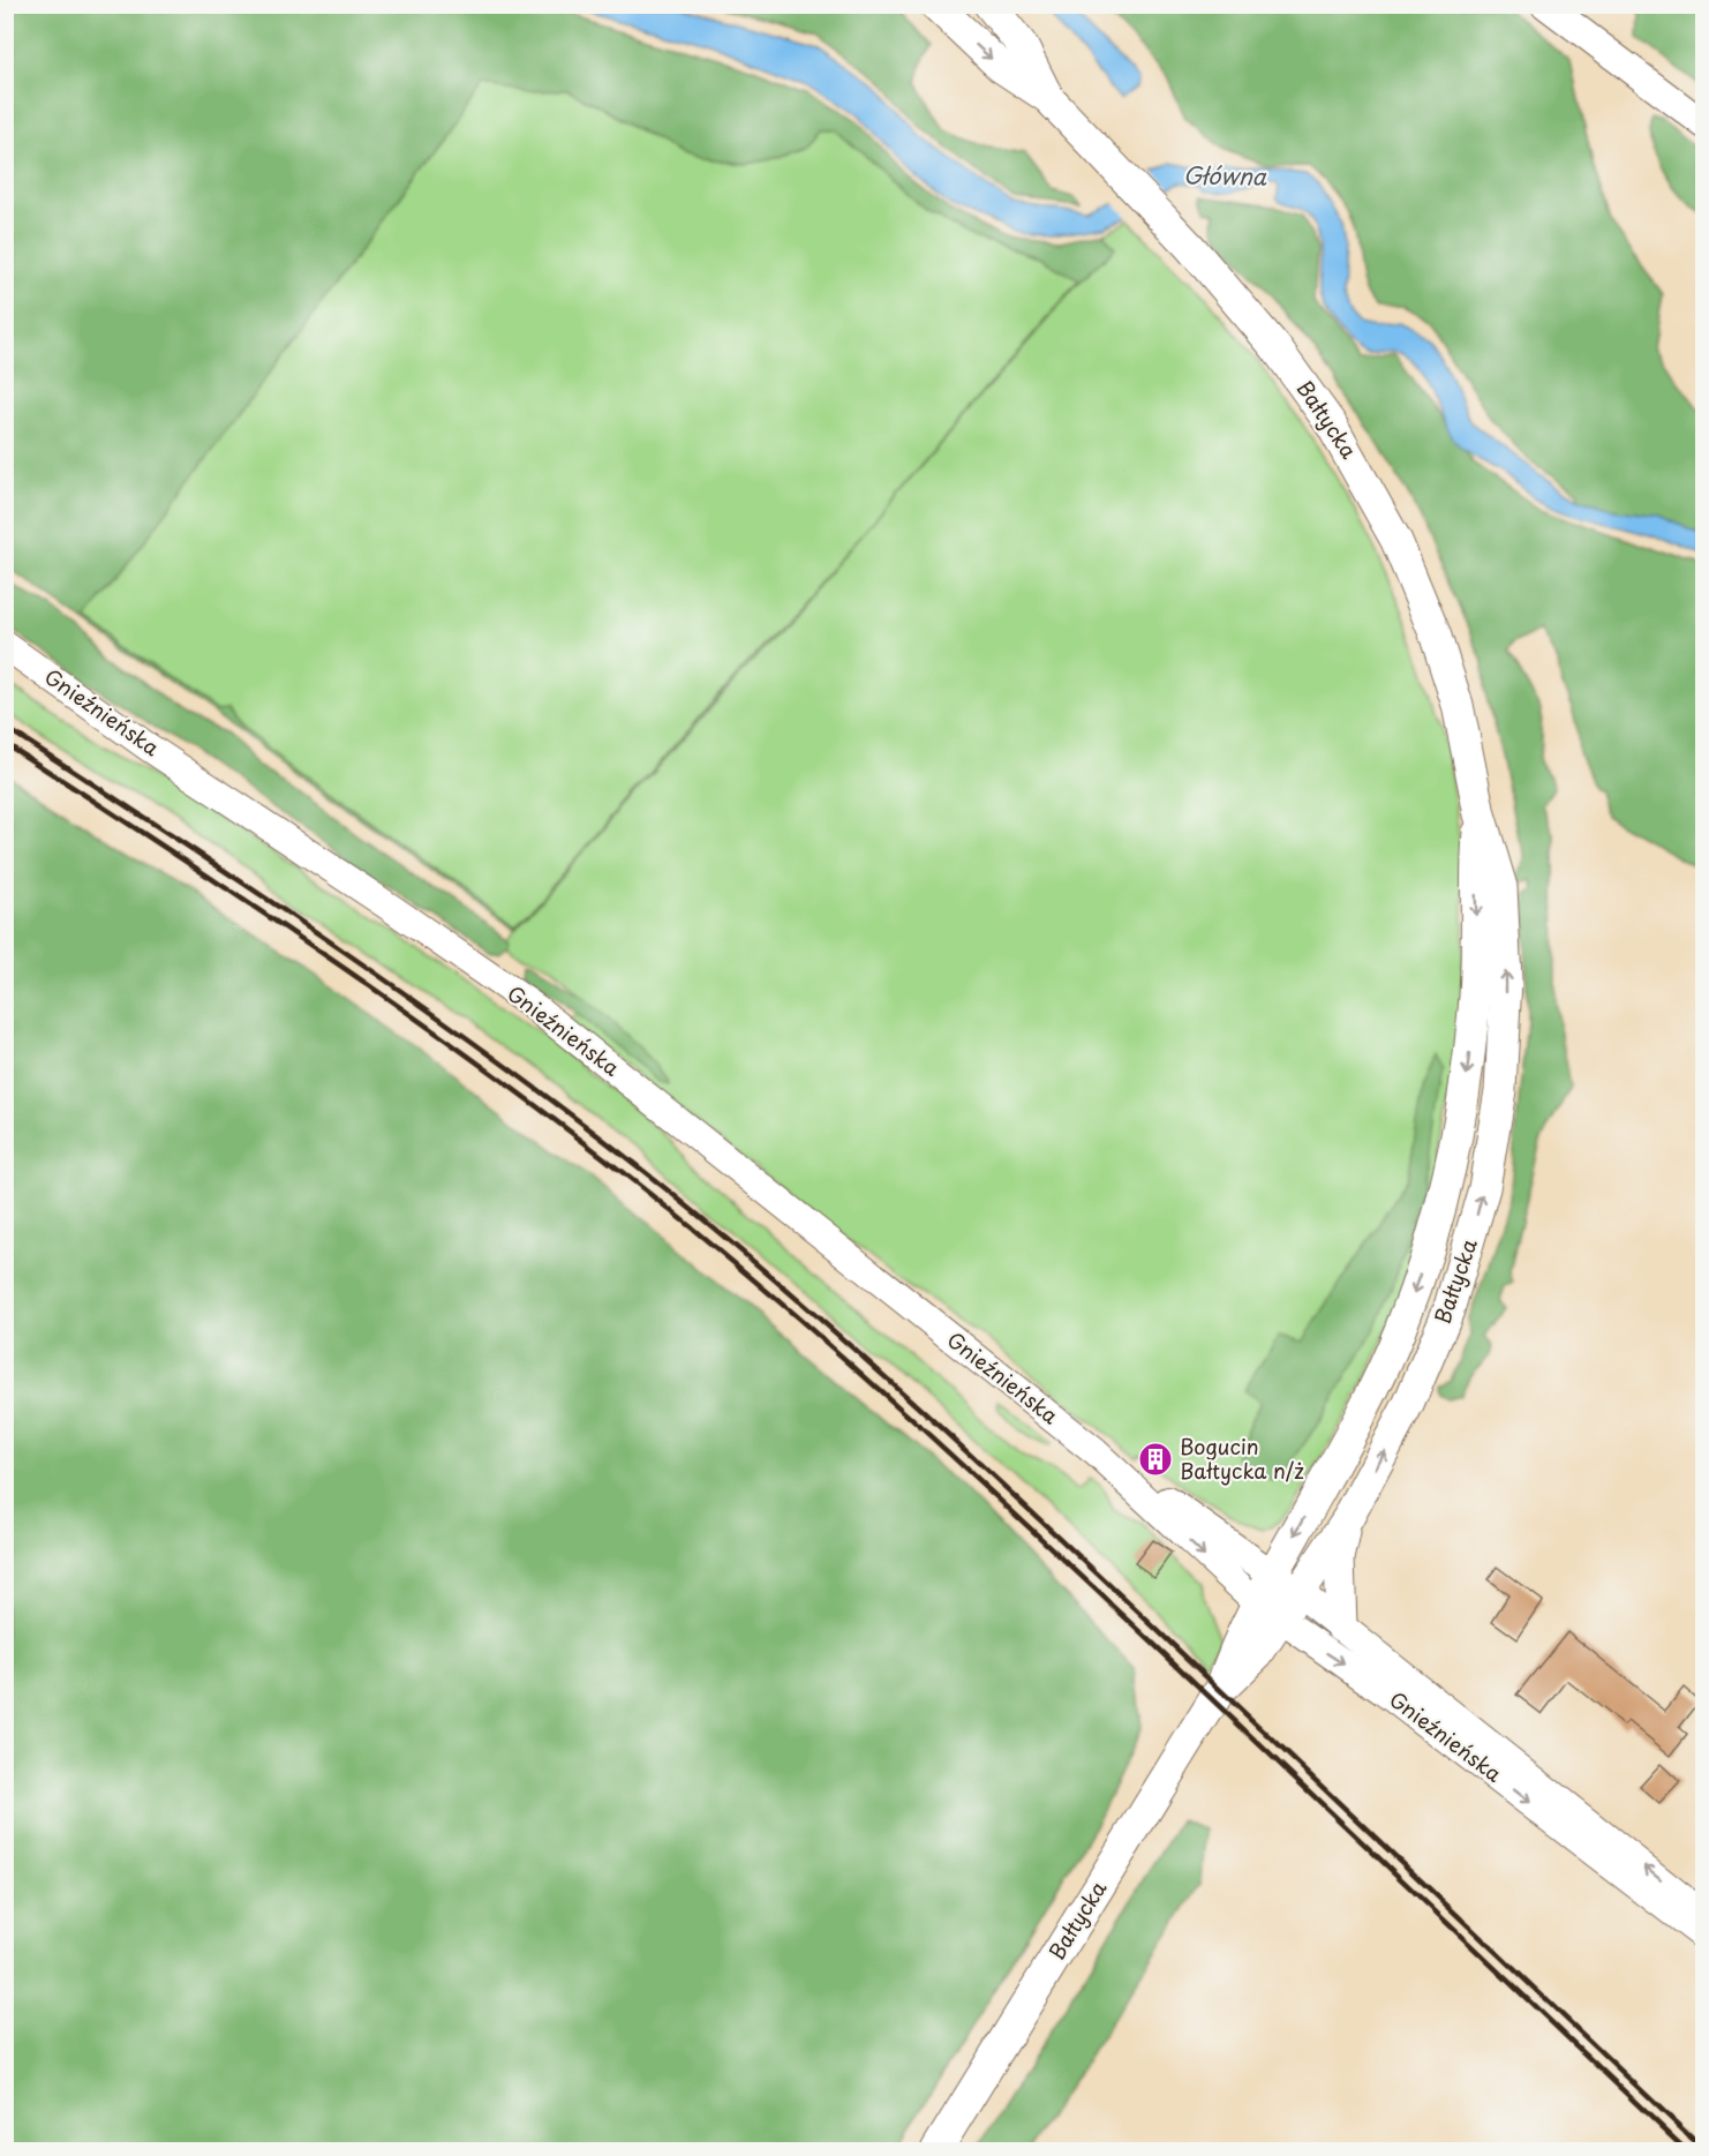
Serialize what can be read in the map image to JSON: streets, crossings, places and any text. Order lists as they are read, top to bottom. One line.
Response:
{"streets":{"main road":["Bałtycka"],"street":["Gnieźnieńska"]},"crossings":[["Bałtycka","Gnieźnieńska"]],"water":["Główna"],"places":{"building":["Bogucin Bałtycka n/ż"]}}
